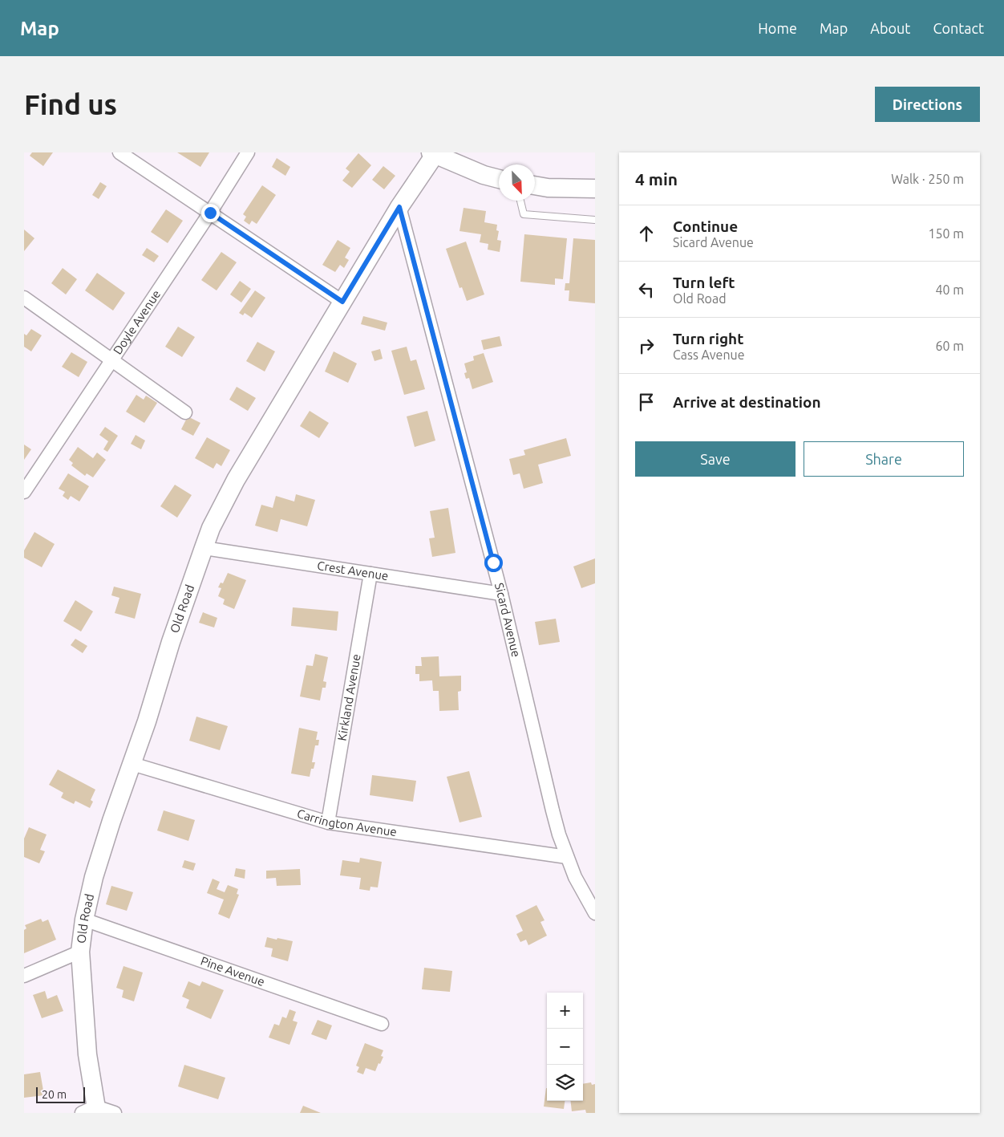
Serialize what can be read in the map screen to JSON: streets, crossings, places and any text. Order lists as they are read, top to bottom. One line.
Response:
{"streets":{"street":["Doyle Avenue","Crest Avenue","Old Road","Sicard Avenue","Kirkland Avenue","Carrington Avenue","Pine Avenue"]},"crossings":[["Crest Avenue","Old Road"],["Crest Avenue","Sicard Avenue"],["Crest Avenue","Kirkland Avenue"],["Old Road","Sicard Avenue"],["Old Road","Carrington Avenue"],["Old Road","Pine Avenue"],["Sicard Avenue","Carrington Avenue"],["Kirkland Avenue","Carrington Avenue"]],"scale_bar":"20 m","north":"bottom right","page":{"header":"Map","nav":["Home","Map","About","Contact"],"buttons":["Directions",["Save","Share"]],"title":"Find us","heading":["4 min","Walk · 250 m"],"list":[["Continue","Sicard Avenue","150 m"],["Turn left","Old Road","40 m"],["Turn right","Cass Avenue","60 m"],"Arrive at destination"],"map_buttons":["+","−"],"scale":"20 m"}}
